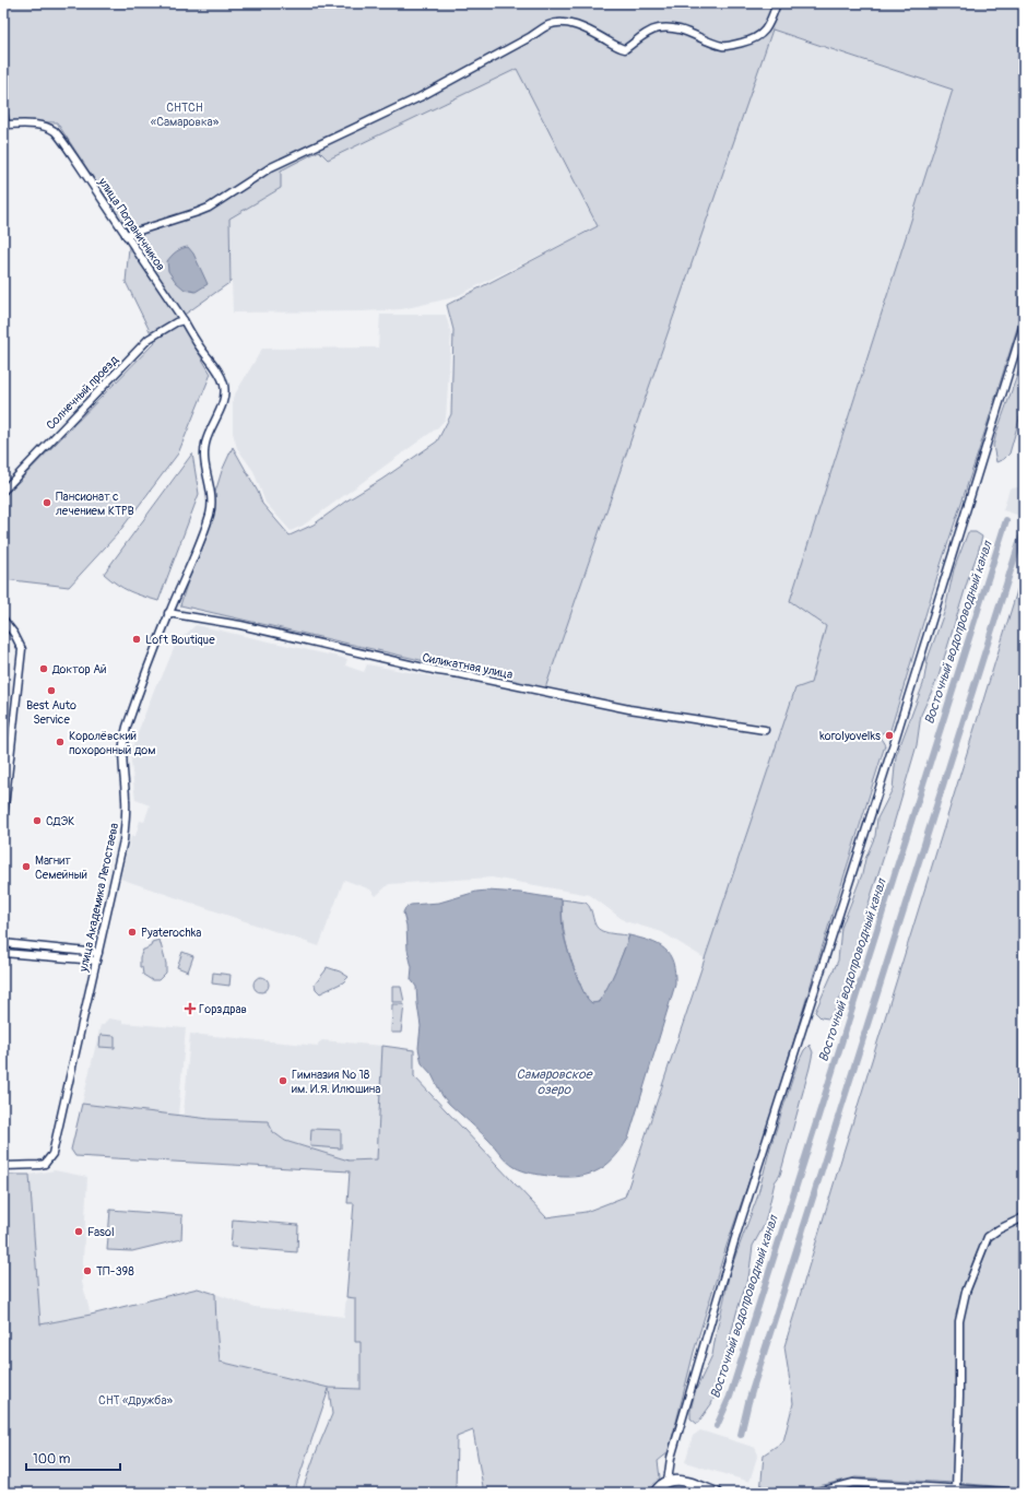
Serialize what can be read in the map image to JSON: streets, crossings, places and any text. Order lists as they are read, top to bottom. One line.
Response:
{"streets":{"street":["улица Пограничников","Солнечный проезд","Силикатная улица","улица Академика Легостаева"]},"crossings":[["улица Пограничников","Солнечный проезд"],["улица Пограничников","улица Академика Легостаева"],["Силикатная улица","улица Академика Легостаева"]],"water":["Восточный водопроводный канал","Самаровское озеро"],"parks":["СНТСН «Самаровка»","СНТ «Дружба»"],"places":{"other":["Пансионат с лечением КТРВ","Loft Boutique","Доктор Ай","Best Auto Service","korolyovelks","Королёвский похоронный дом","СДЭК","Магнит Семейный","Pyaterochka","Гимназия № 18 им. И.Я. Илюшина","Fasol","ТП-398"],"health":["Горздрав"]},"scale_bar":"100 m"}
